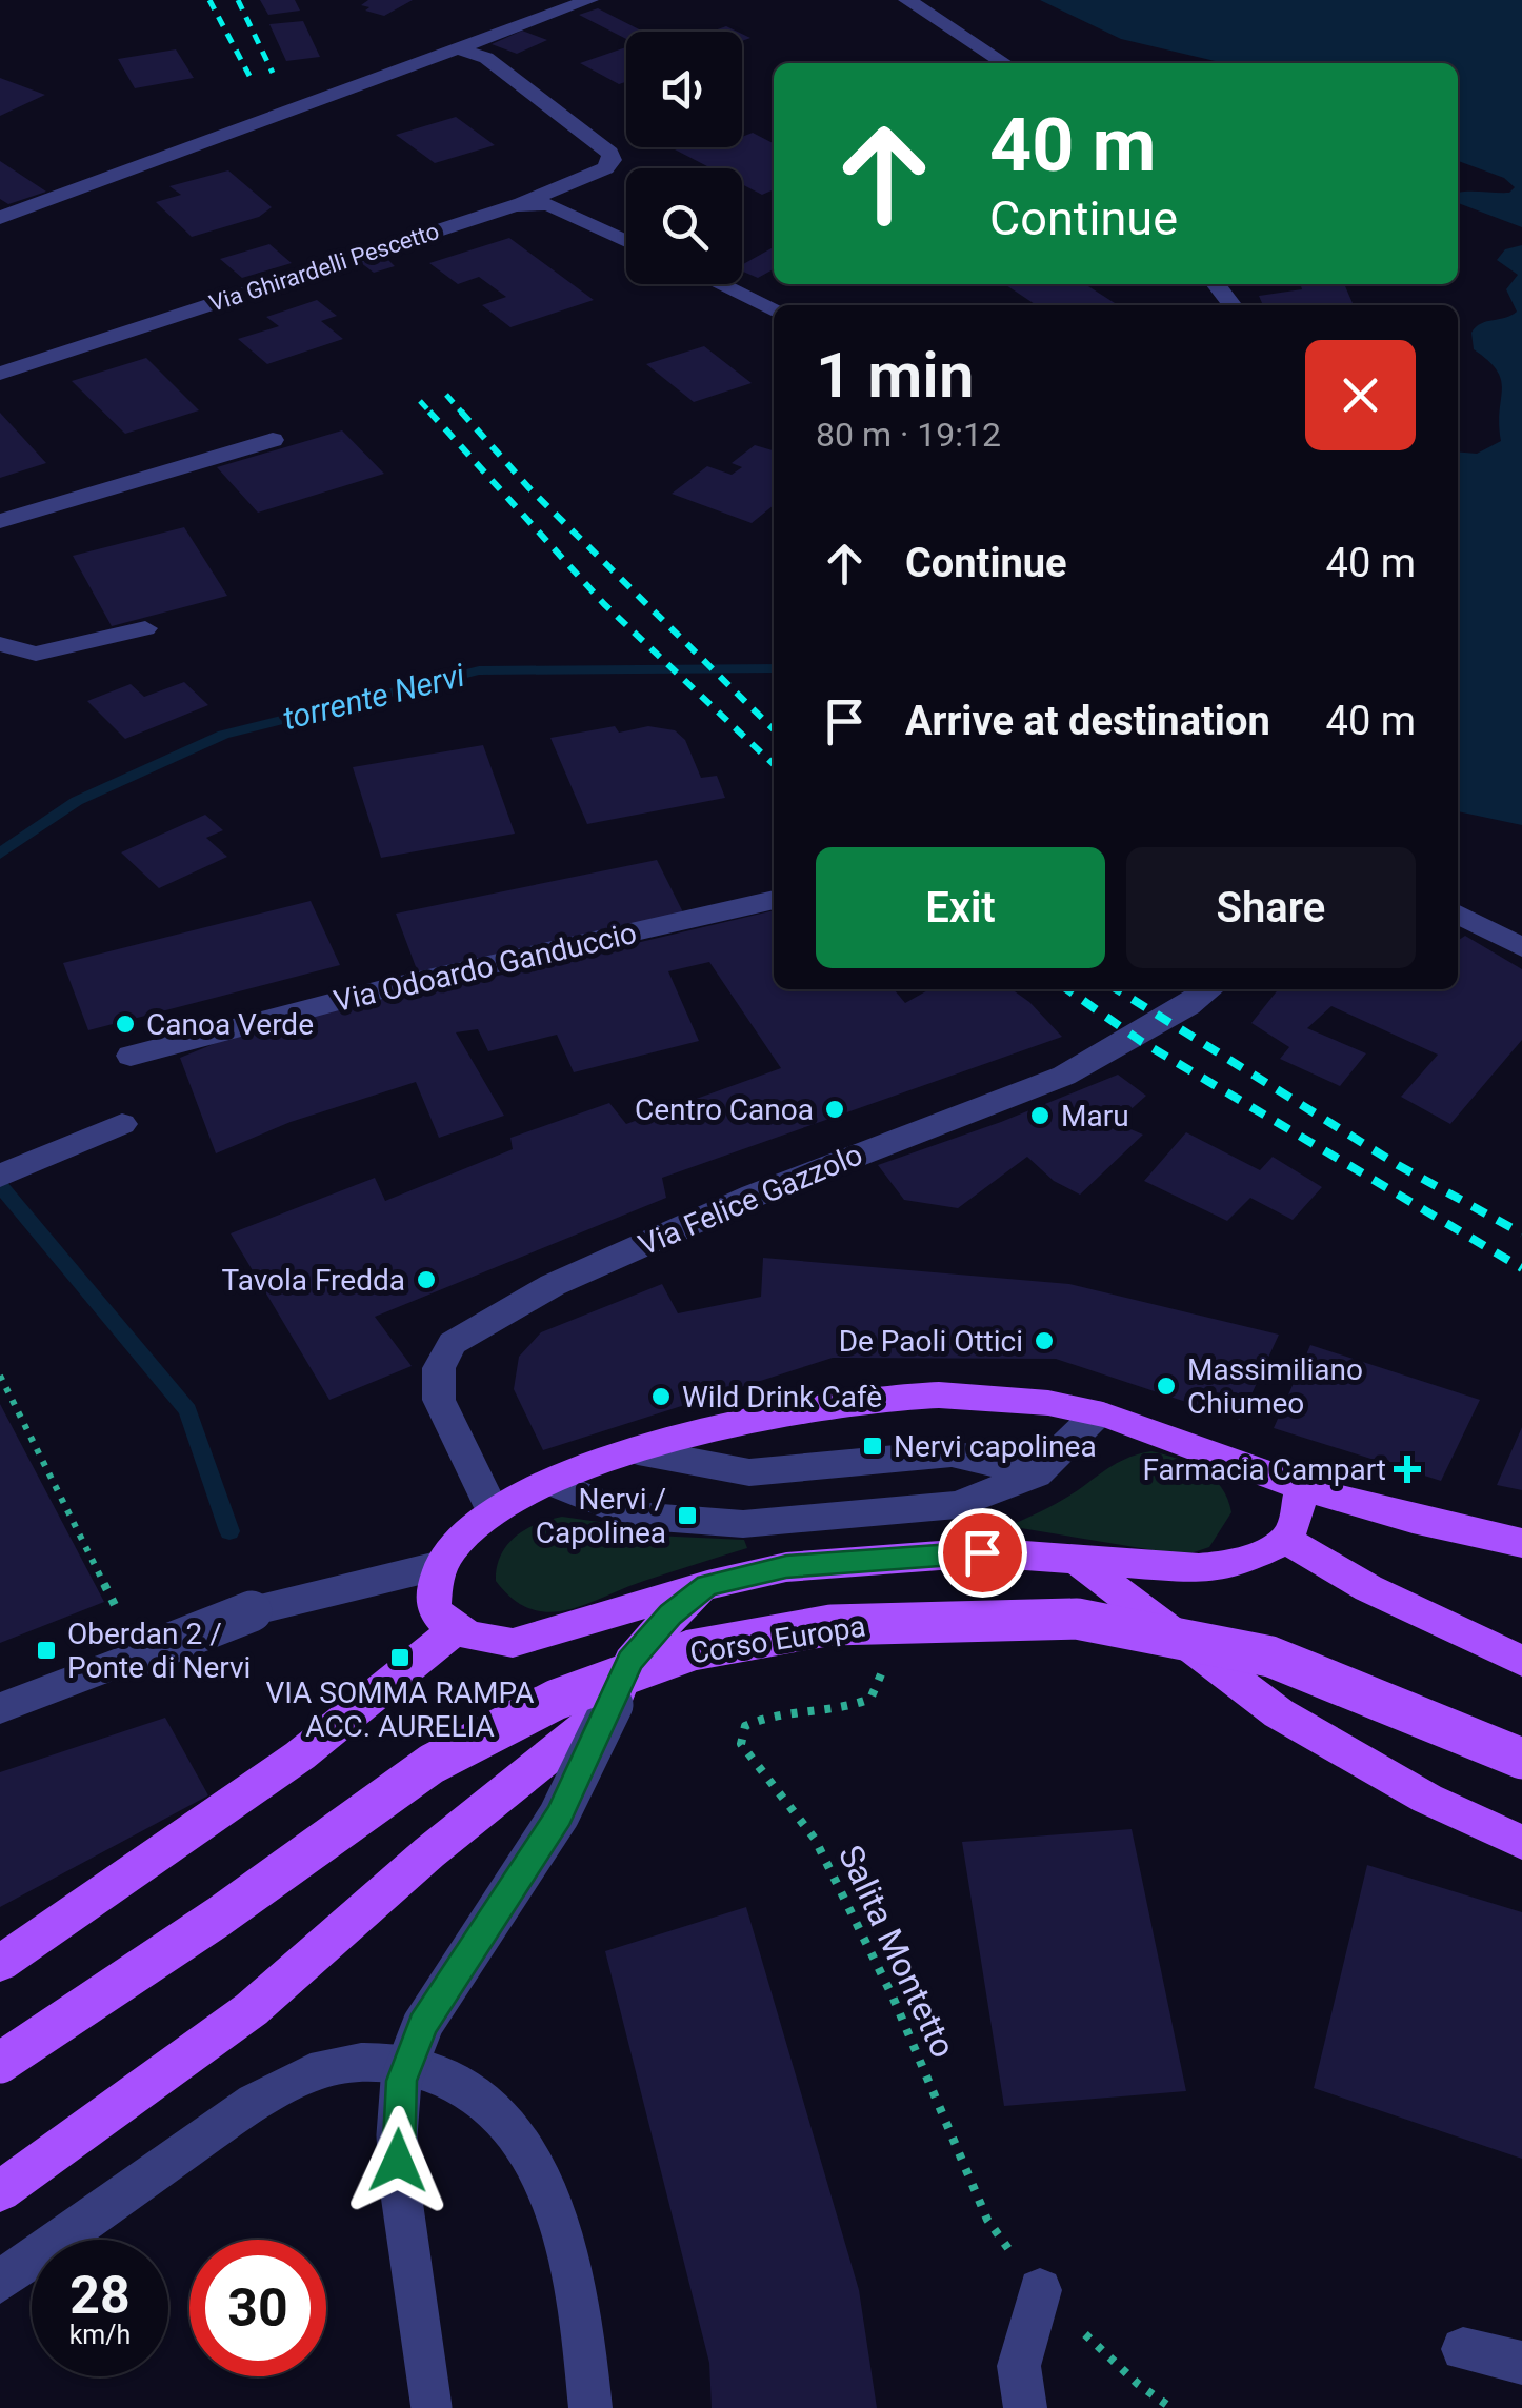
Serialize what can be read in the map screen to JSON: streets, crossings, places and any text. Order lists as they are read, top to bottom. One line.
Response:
{"streets":{"main road":["Corso Europa"],"street":["Via Ghirardelli Pescetto","Via Odoardo Ganduccio","Via Felice Gazzolo"],"path":["Salita Montetto"]},"water":["torrente Nervi"],"places":{"other":["Canoa Verde","Centro Canoa","Maru","Tavola Fredda","De Paoli Ottici","Massimiliano Chiumeo","Wild Drink Cafè"],"transit":["Nervi capolinea","Nervi / Capolinea","Oberdan 2 / Ponte di Nervi","VIA SOMMA RAMPA ACC. AURELIA"],"health":["Farmacia Campart"]},"page":{"turn":["40 m","Continue"],"heading":["1 min","80 m · 19:12"],"list":[{"name":"Continue","value":"40 m"},{"name":"Arrive at destination","value":"40 m"}],"buttons":["Exit","Share"],"speed":"28 km/h","limit":"30"}}
